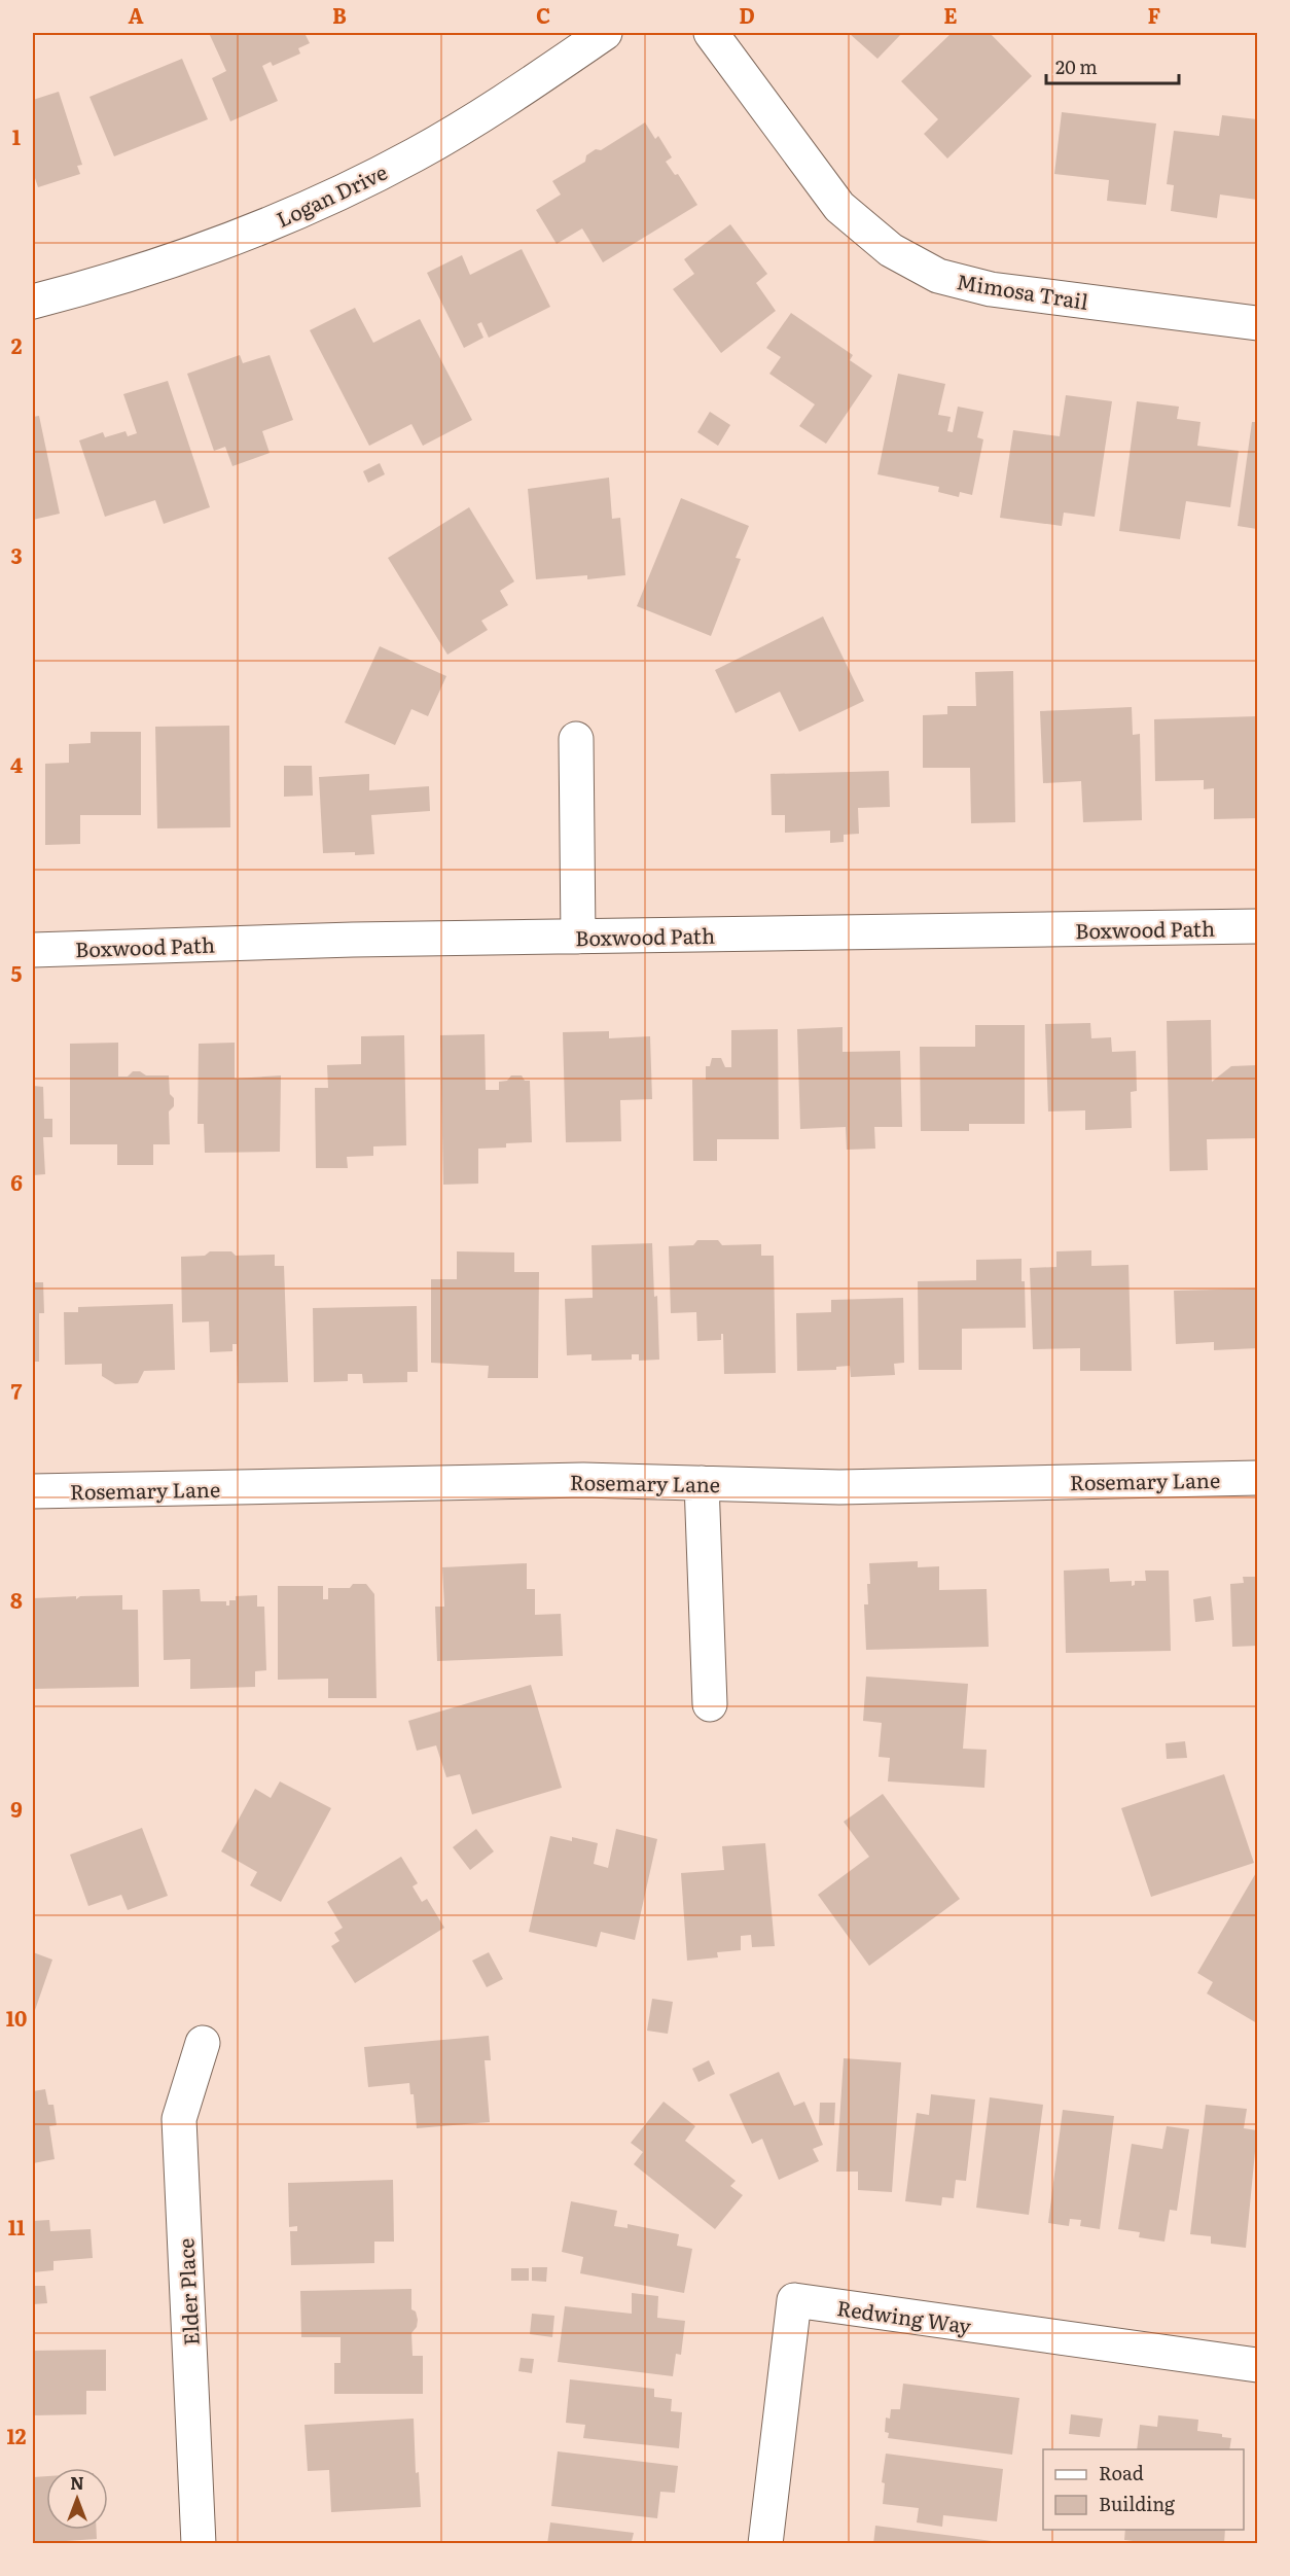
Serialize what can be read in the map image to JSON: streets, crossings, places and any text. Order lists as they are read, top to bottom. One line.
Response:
{"streets":{"street":["Logan Drive","Mimosa Trail","Boxwood Path","Rosemary Lane","Elder Place","Redwing Way"]},"legend":["Road","Building"],"scale_bar":"20 m","north":"top","grid":{"columns":["A","B","C","D","E","F"],"rows":["1","2","3","4","5","6","7","8","9","10","11","12"]}}
